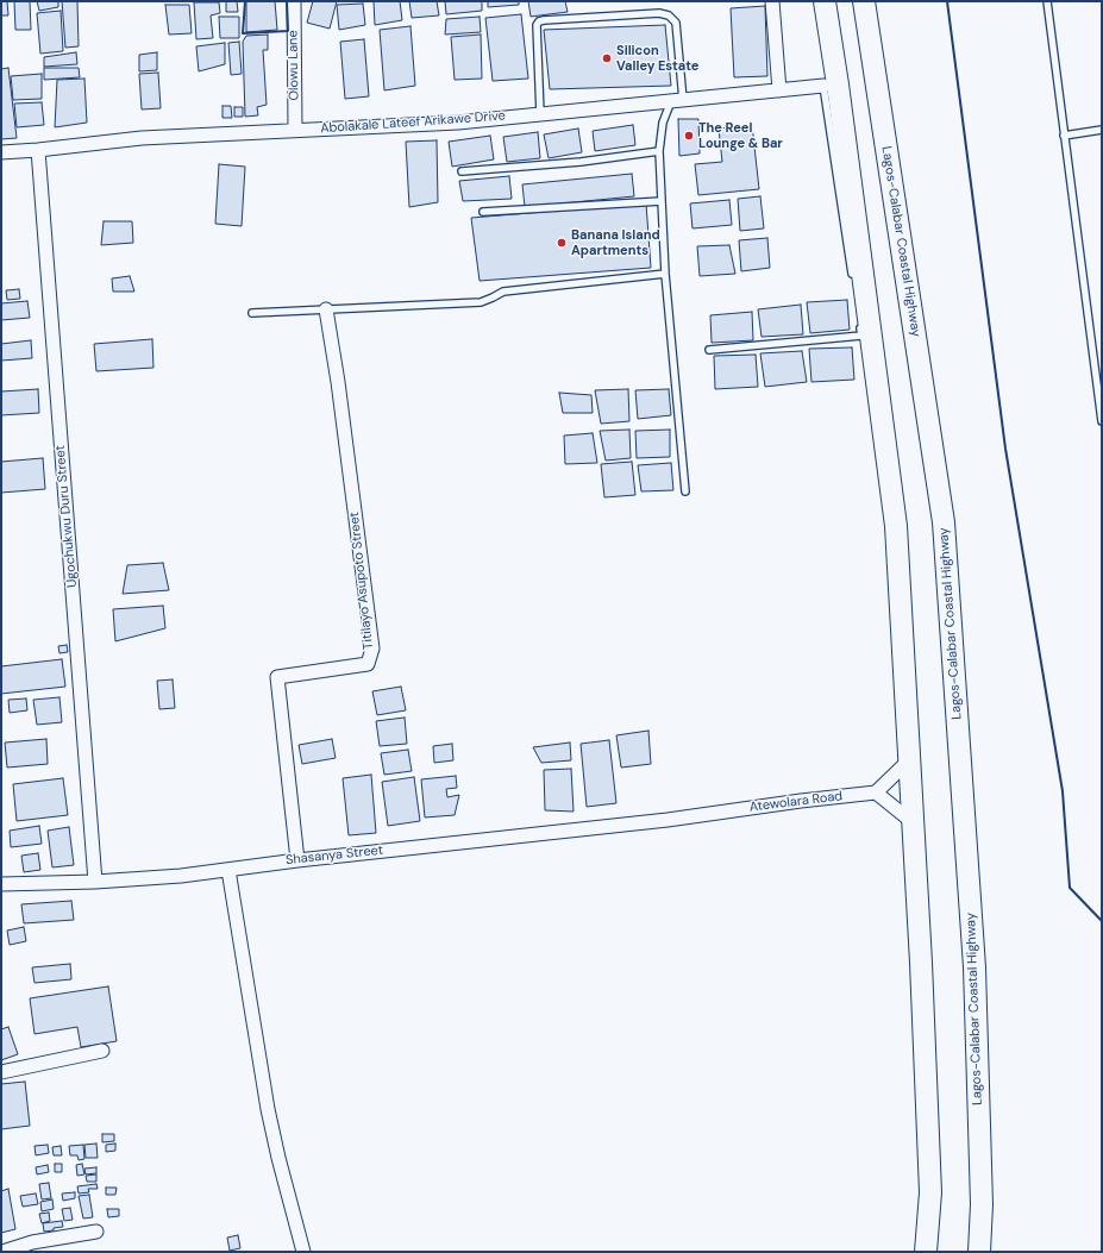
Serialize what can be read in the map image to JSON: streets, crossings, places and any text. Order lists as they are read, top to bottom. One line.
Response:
{"streets":{"highway":["Lagos-Calabar Coastal Highway"],"street":["Olowu Lane","Abolakale Lateef Arikawe Drive","Ugochukwu Duru Street","Titilayo Asupoto Street","Atewolara Road","Shasanya Street"]},"crossings":[["Olowu Lane","Abolakale Lateef Arikawe Drive"],["Abolakale Lateef Arikawe Drive","Ugochukwu Duru Street"],["Ugochukwu Duru Street","Shasanya Street"],["Titilayo Asupoto Street","Shasanya Street"],["Atewolara Road","Shasanya Street"]],"places":["Silicon Valley Estate","The Reel Lounge & Bar","Banana Island Apartments"]}
